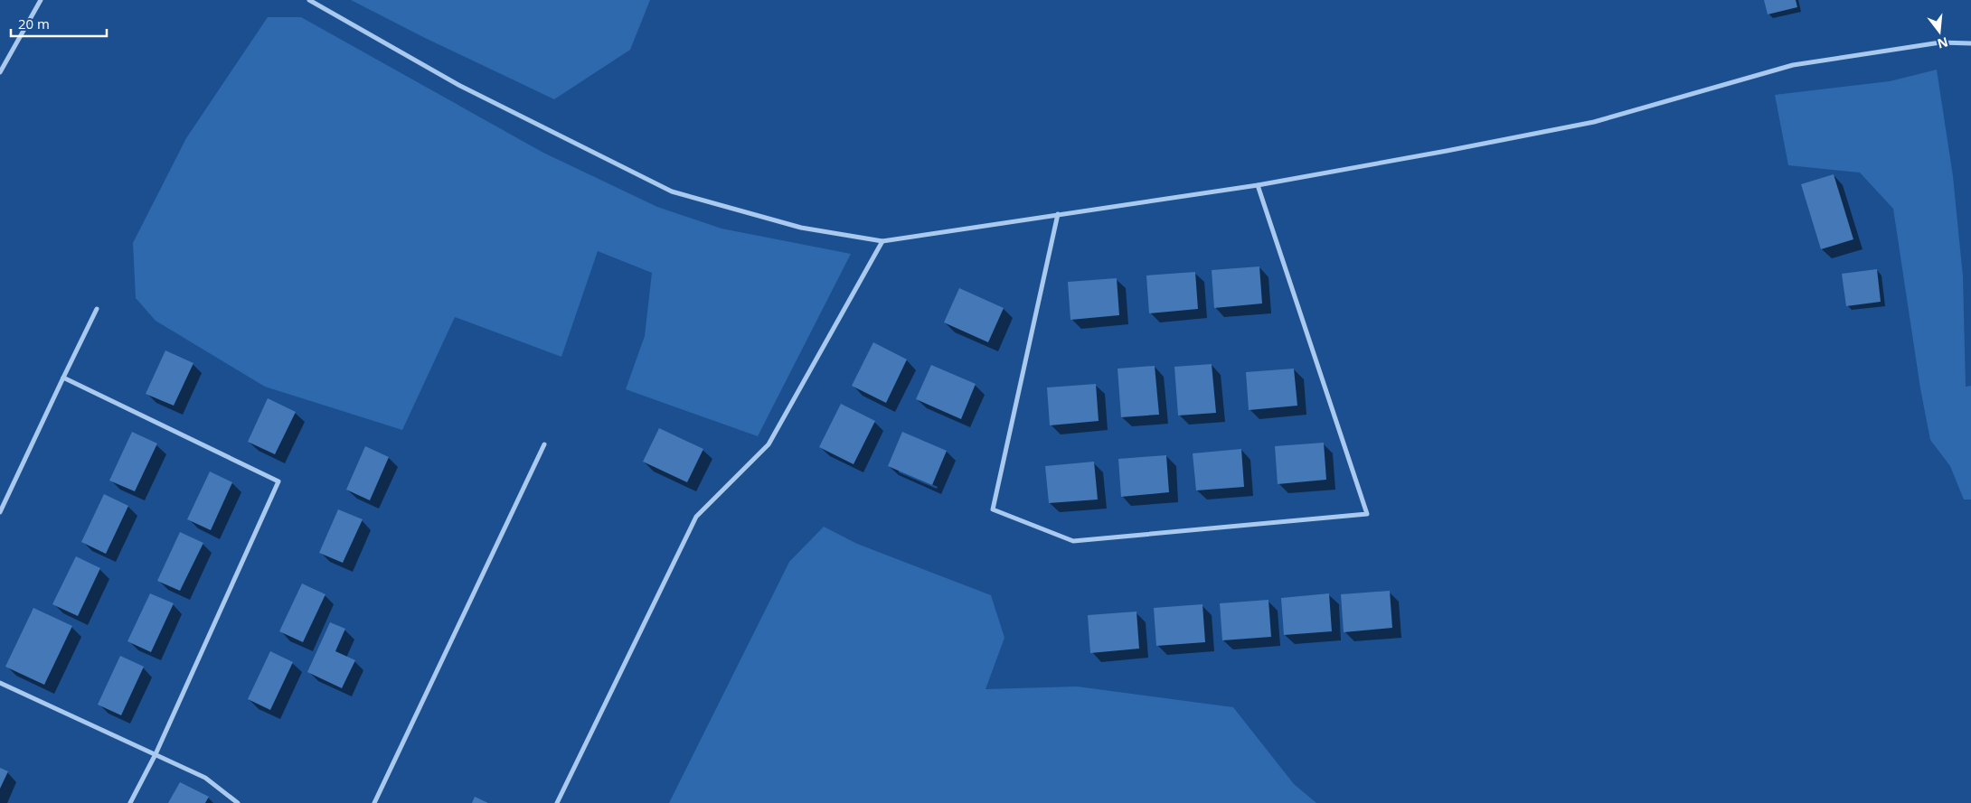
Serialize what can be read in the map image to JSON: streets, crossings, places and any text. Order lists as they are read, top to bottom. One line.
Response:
{"scale_bar":"20 m","north":"bottom"}
